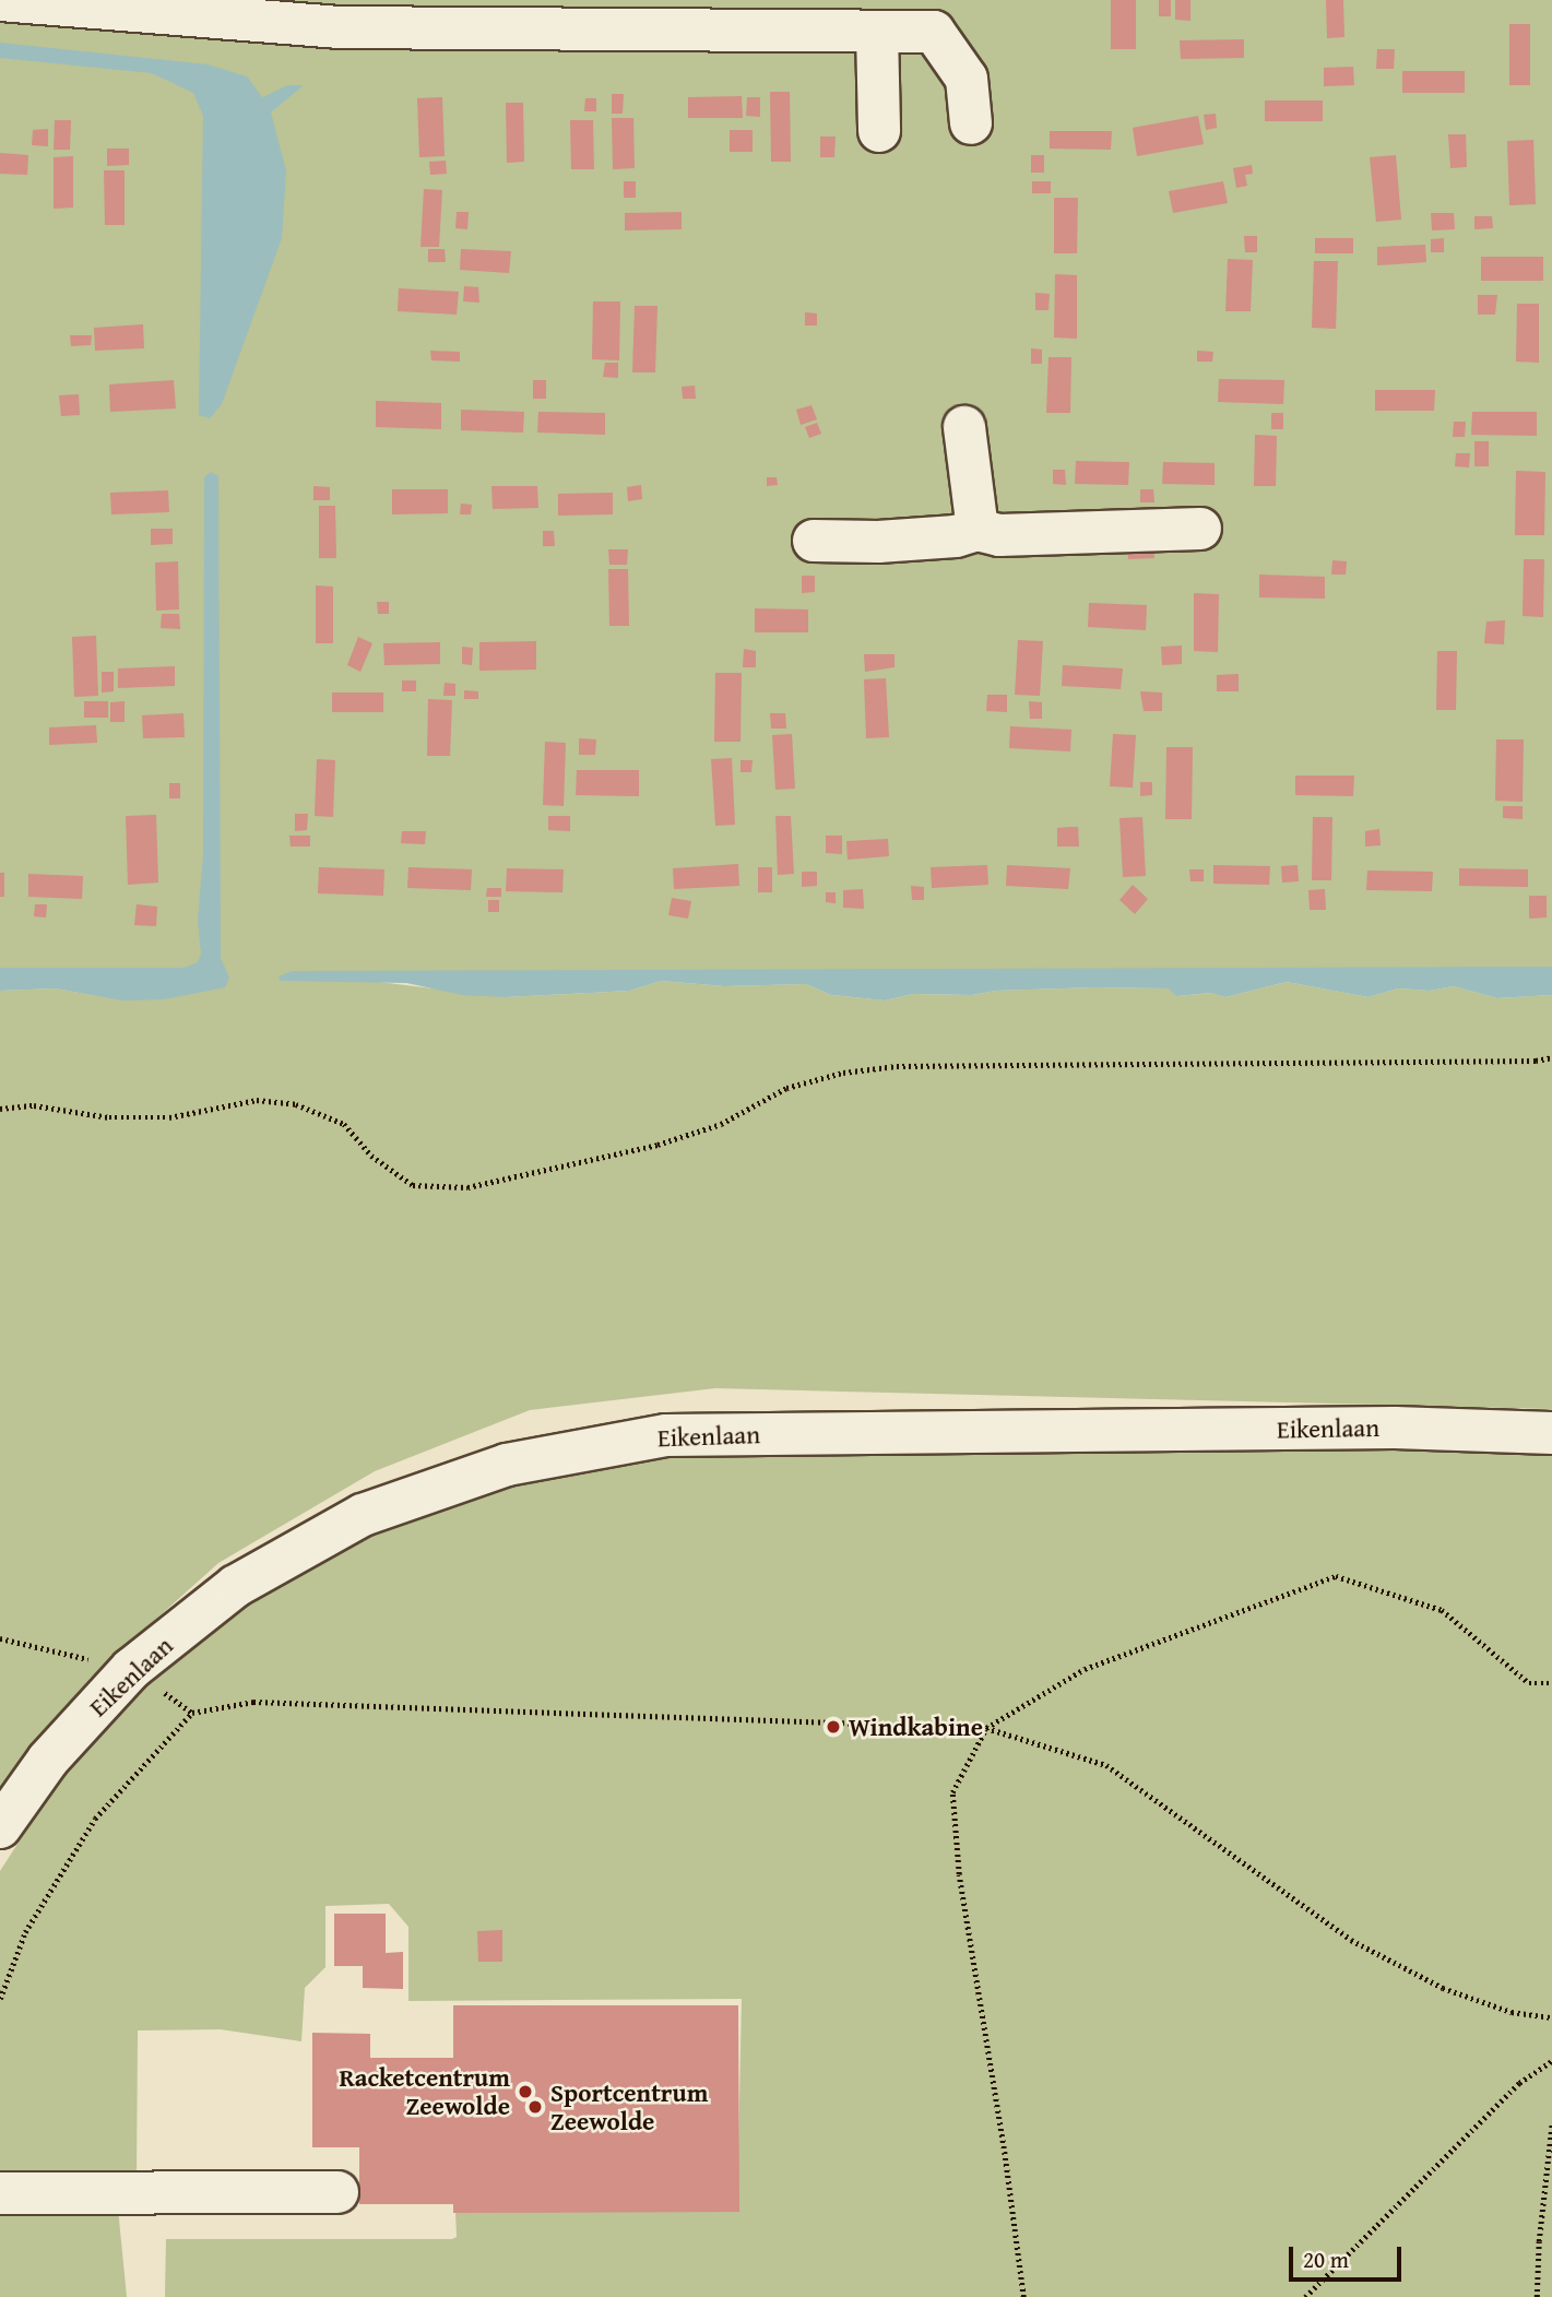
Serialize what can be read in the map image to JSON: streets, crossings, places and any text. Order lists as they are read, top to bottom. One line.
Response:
{"streets":{"street":["Eikenlaan"]},"places":["Windkabine","Racketcentrum Zeewolde","Sportcentrum Zeewolde"],"scale_bar":"20 m"}
